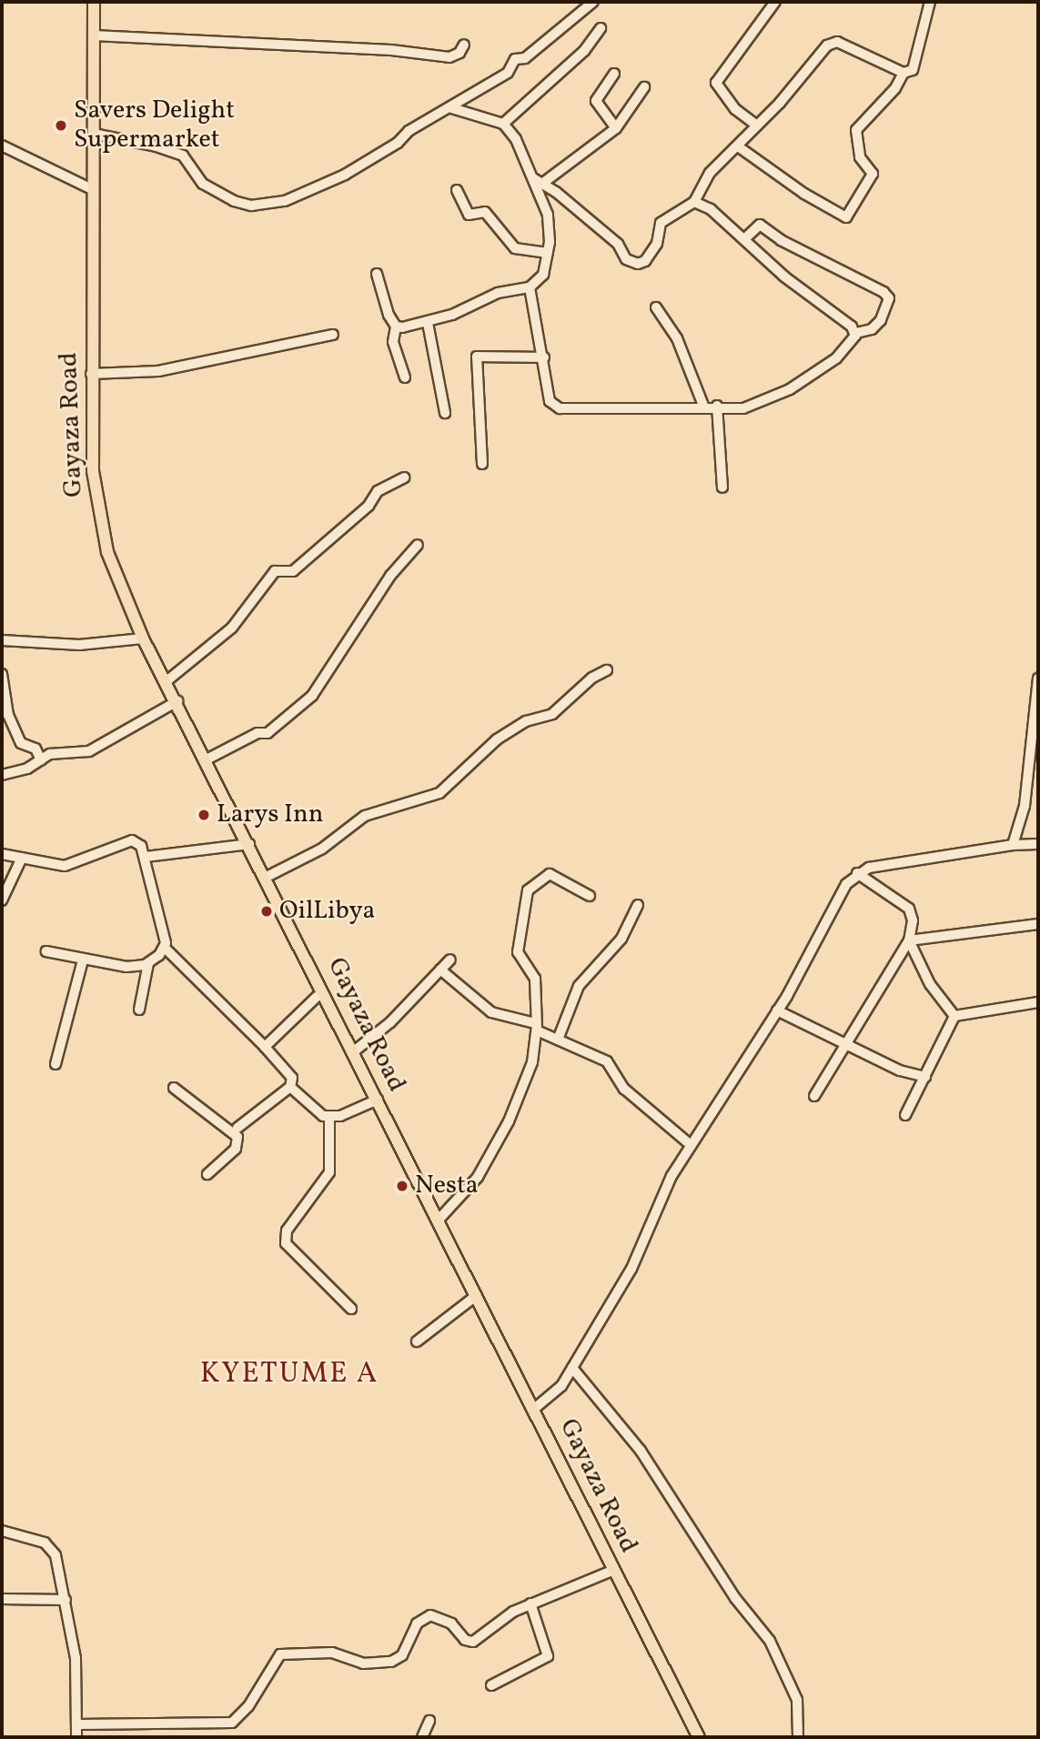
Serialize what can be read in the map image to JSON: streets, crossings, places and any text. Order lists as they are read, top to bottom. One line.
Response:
{"streets":{"main road":["Gayaza Road"]},"districts":["KYETUME A"],"places":["Savers Delight Supermarket","Larys Inn","OilLibya","Nesta"]}
